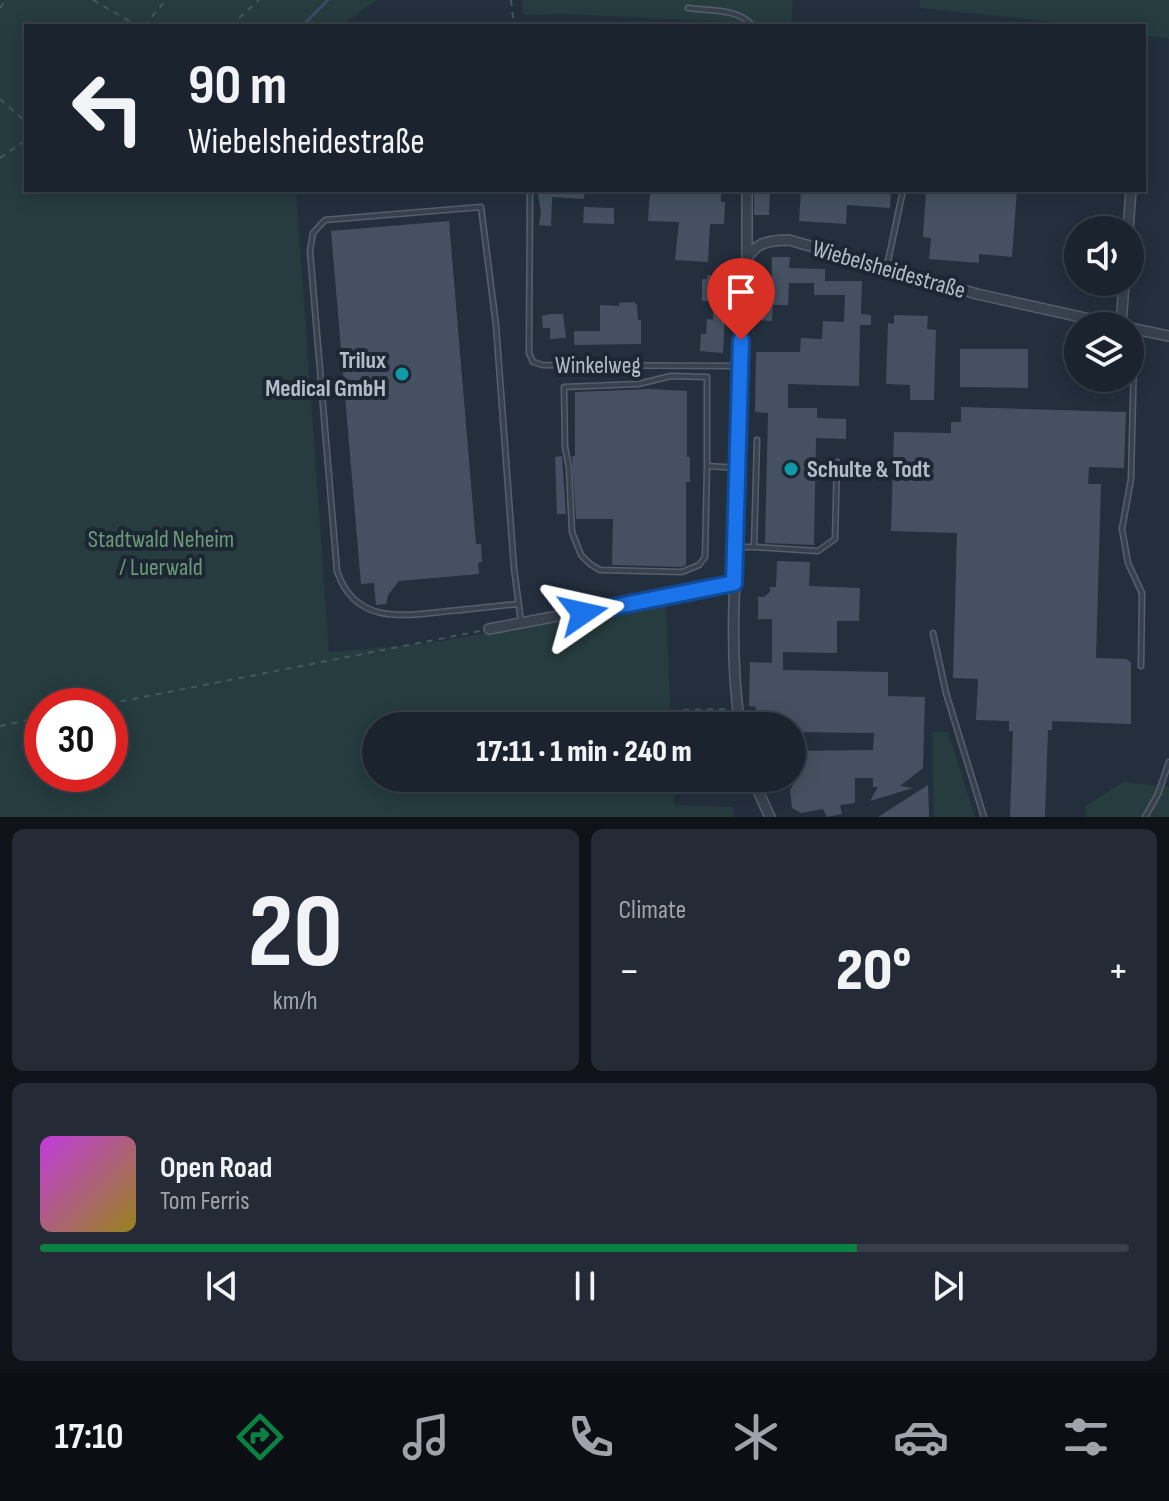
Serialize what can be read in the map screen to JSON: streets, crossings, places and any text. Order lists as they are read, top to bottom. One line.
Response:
{"streets":{"street":["Wiebelsheidestraße"],"lane":["Winkelweg"]},"parks":["Stadtwald Neheim / Luerwald"],"places":["Trilux Medical GmbH","Schulte & Todt"],"page":{"turn":["90 m","Wiebelsheidestraße"],"limit":"30","trip":"17:11 · 1 min · 240 m","tile":[["20","km/h"],"Climate"],"heat":["−","20°","+"],"song":["Open Road","Tom Ferris"],"tabs":"17:10"}}
